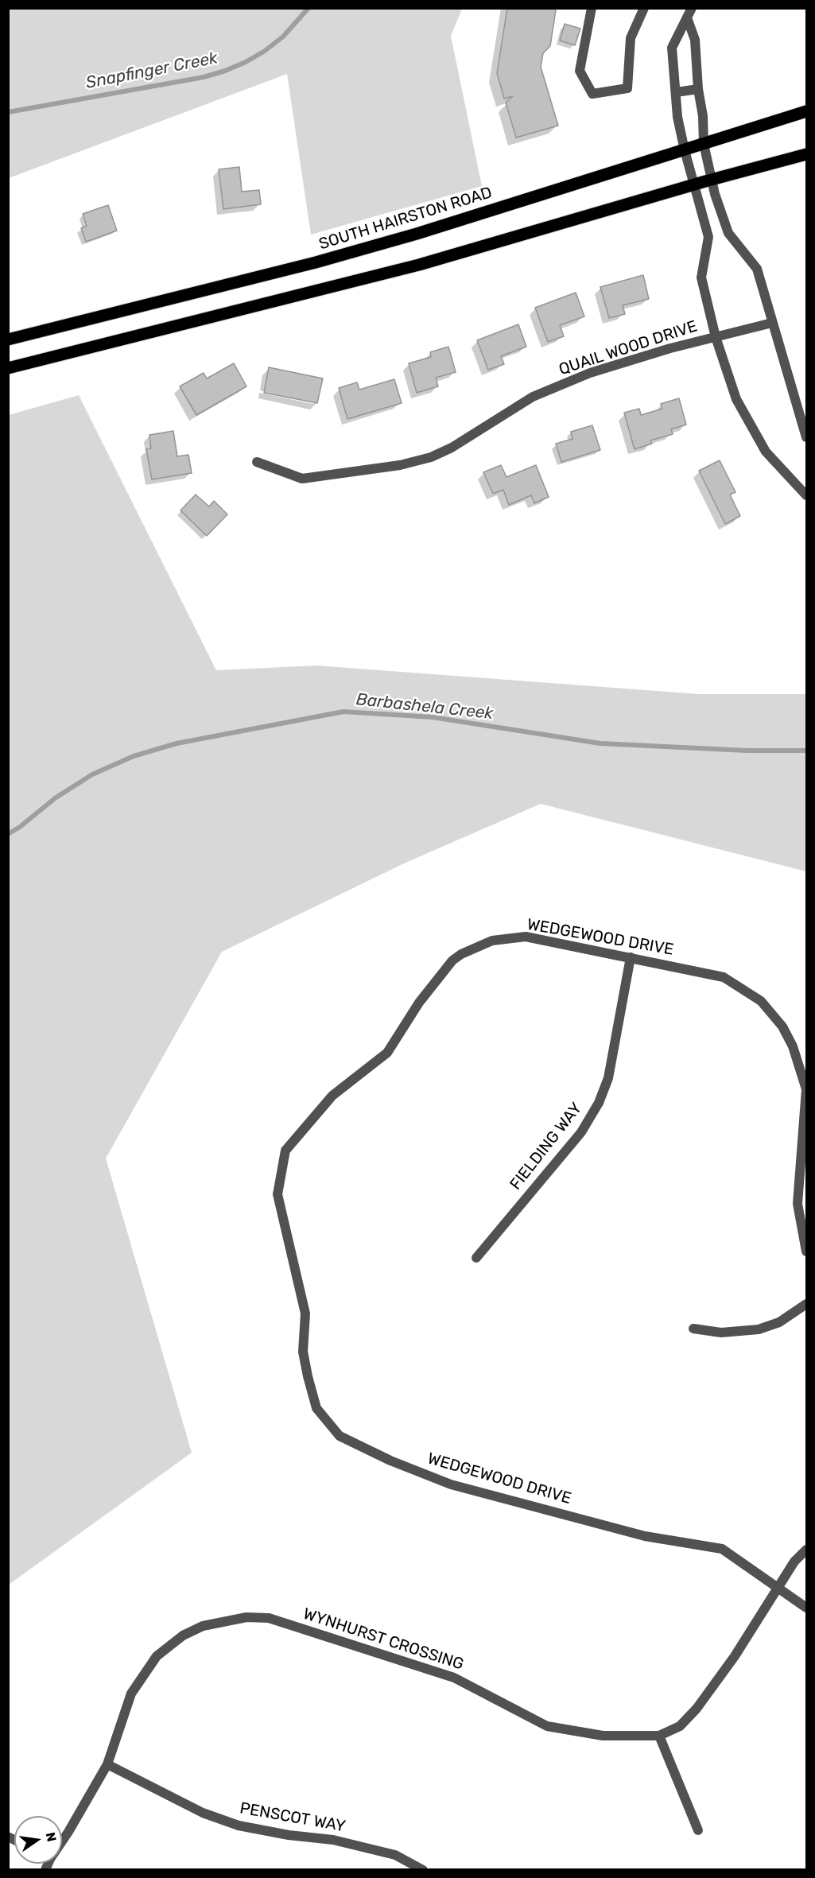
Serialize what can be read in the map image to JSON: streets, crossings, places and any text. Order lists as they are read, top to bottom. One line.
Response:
{"streets":{"main road":["SOUTH HAIRSTON ROAD"],"street":["QUAIL WOOD DRIVE","WEDGEWOOD DRIVE","FIELDING WAY","WYNHURST CROSSING","PENSCOT WAY"]},"crossings":[["WEDGEWOOD DRIVE","FIELDING WAY"],["WEDGEWOOD DRIVE","WYNHURST CROSSING"],["WYNHURST CROSSING","PENSCOT WAY"]],"water":["Snapfinger Creek","Barbashela Creek"],"north":"right"}
